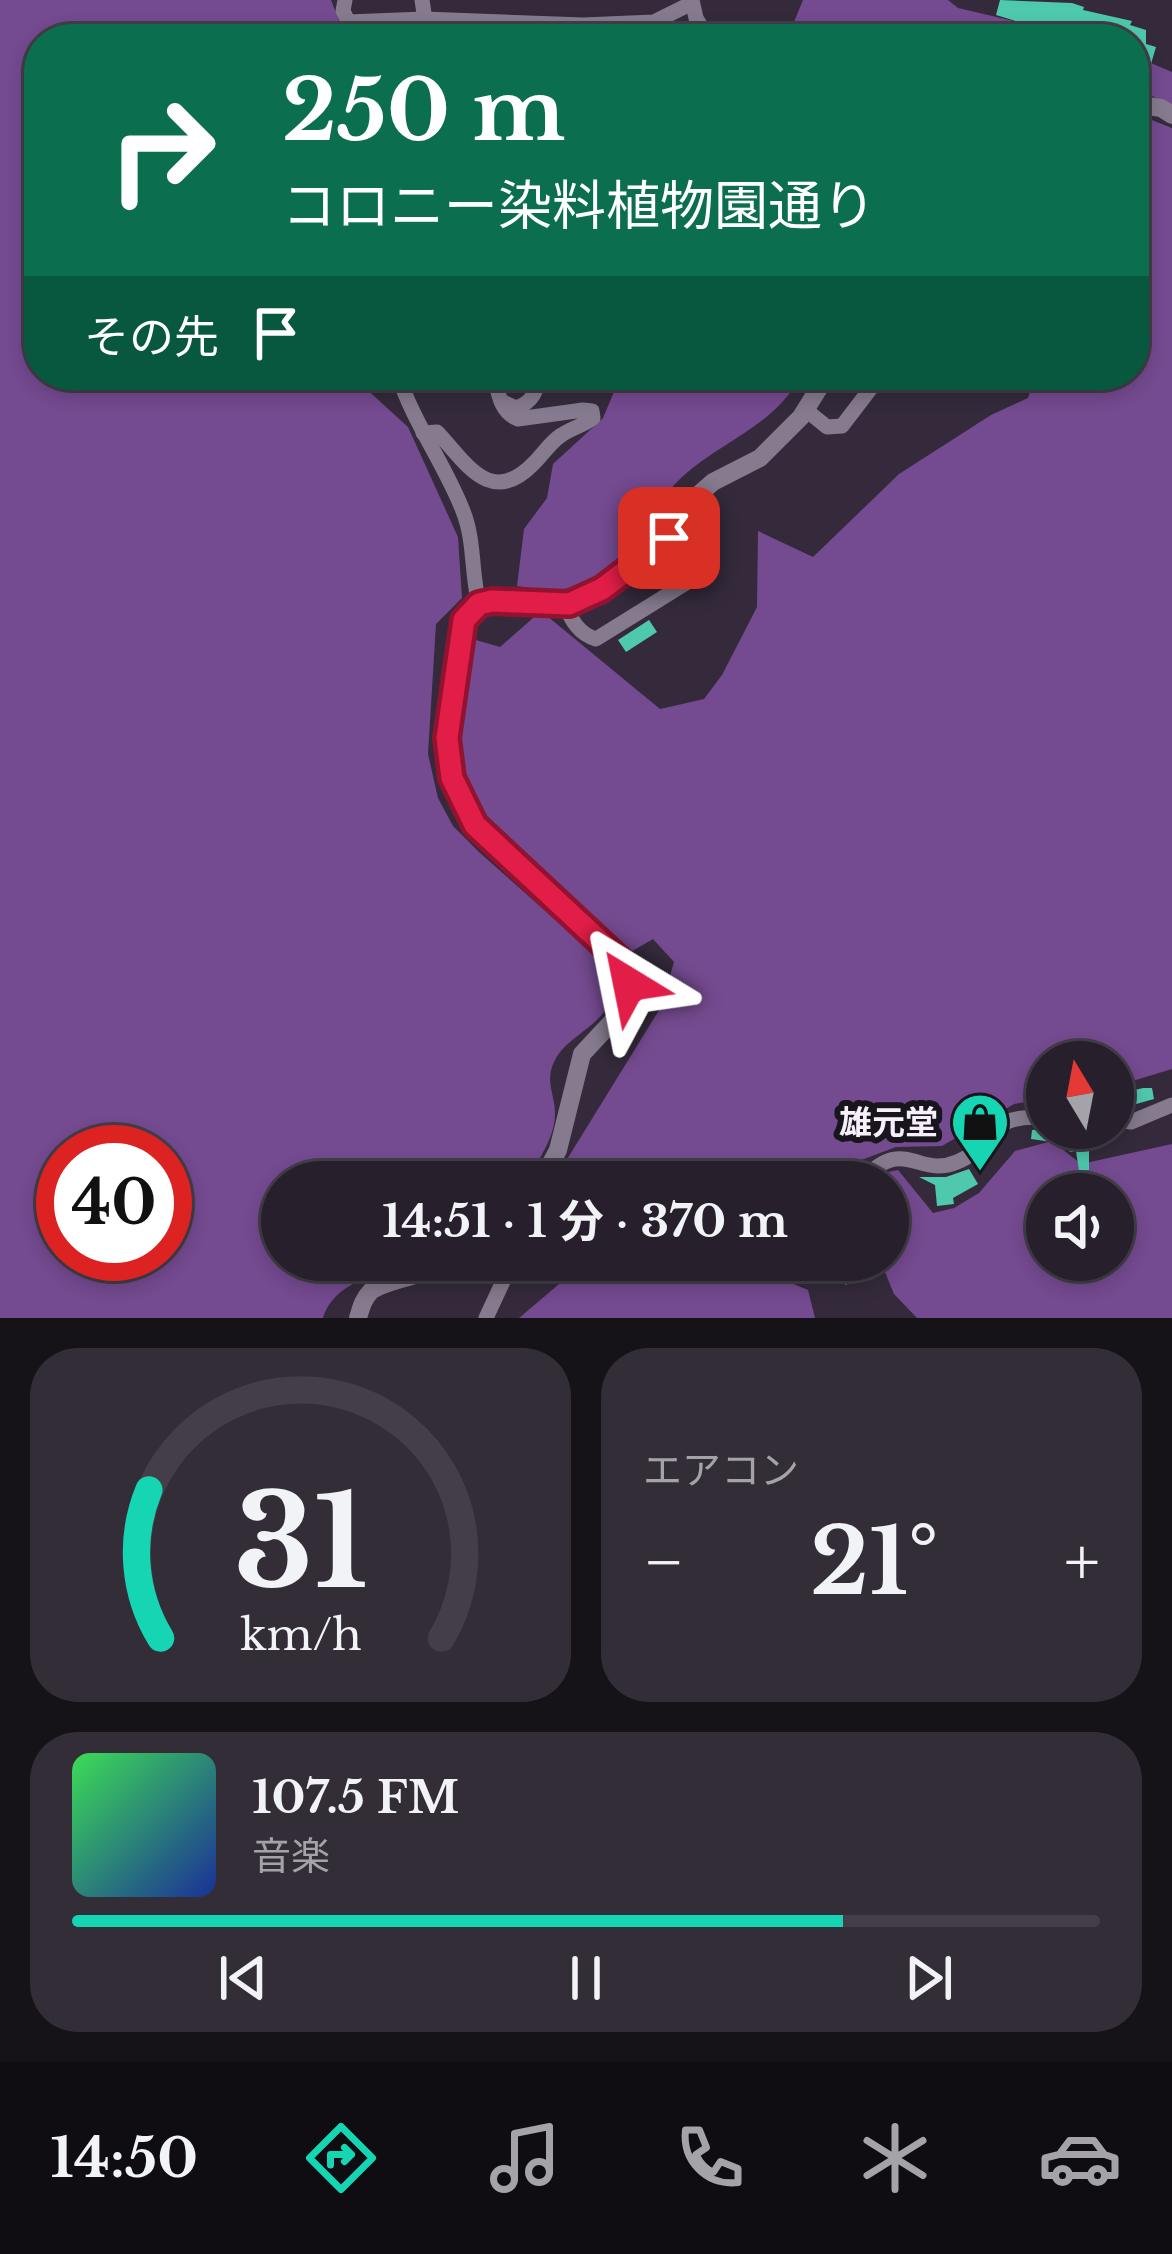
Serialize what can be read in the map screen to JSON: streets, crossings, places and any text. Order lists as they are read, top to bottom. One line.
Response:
{"places":{"shop":["雄元堂"]},"north":"top","page":{"turn":["250 m","コロニー染料植物園通り"],"then":"その先","limit":"40","trip":"14:51 · 1 分 · 370 m","tile":"エアコン","heat":["−","21°","+"],"song":["107.5 FM","音楽"],"tabs":"14:50","gauge":["31","km/h"]}}
